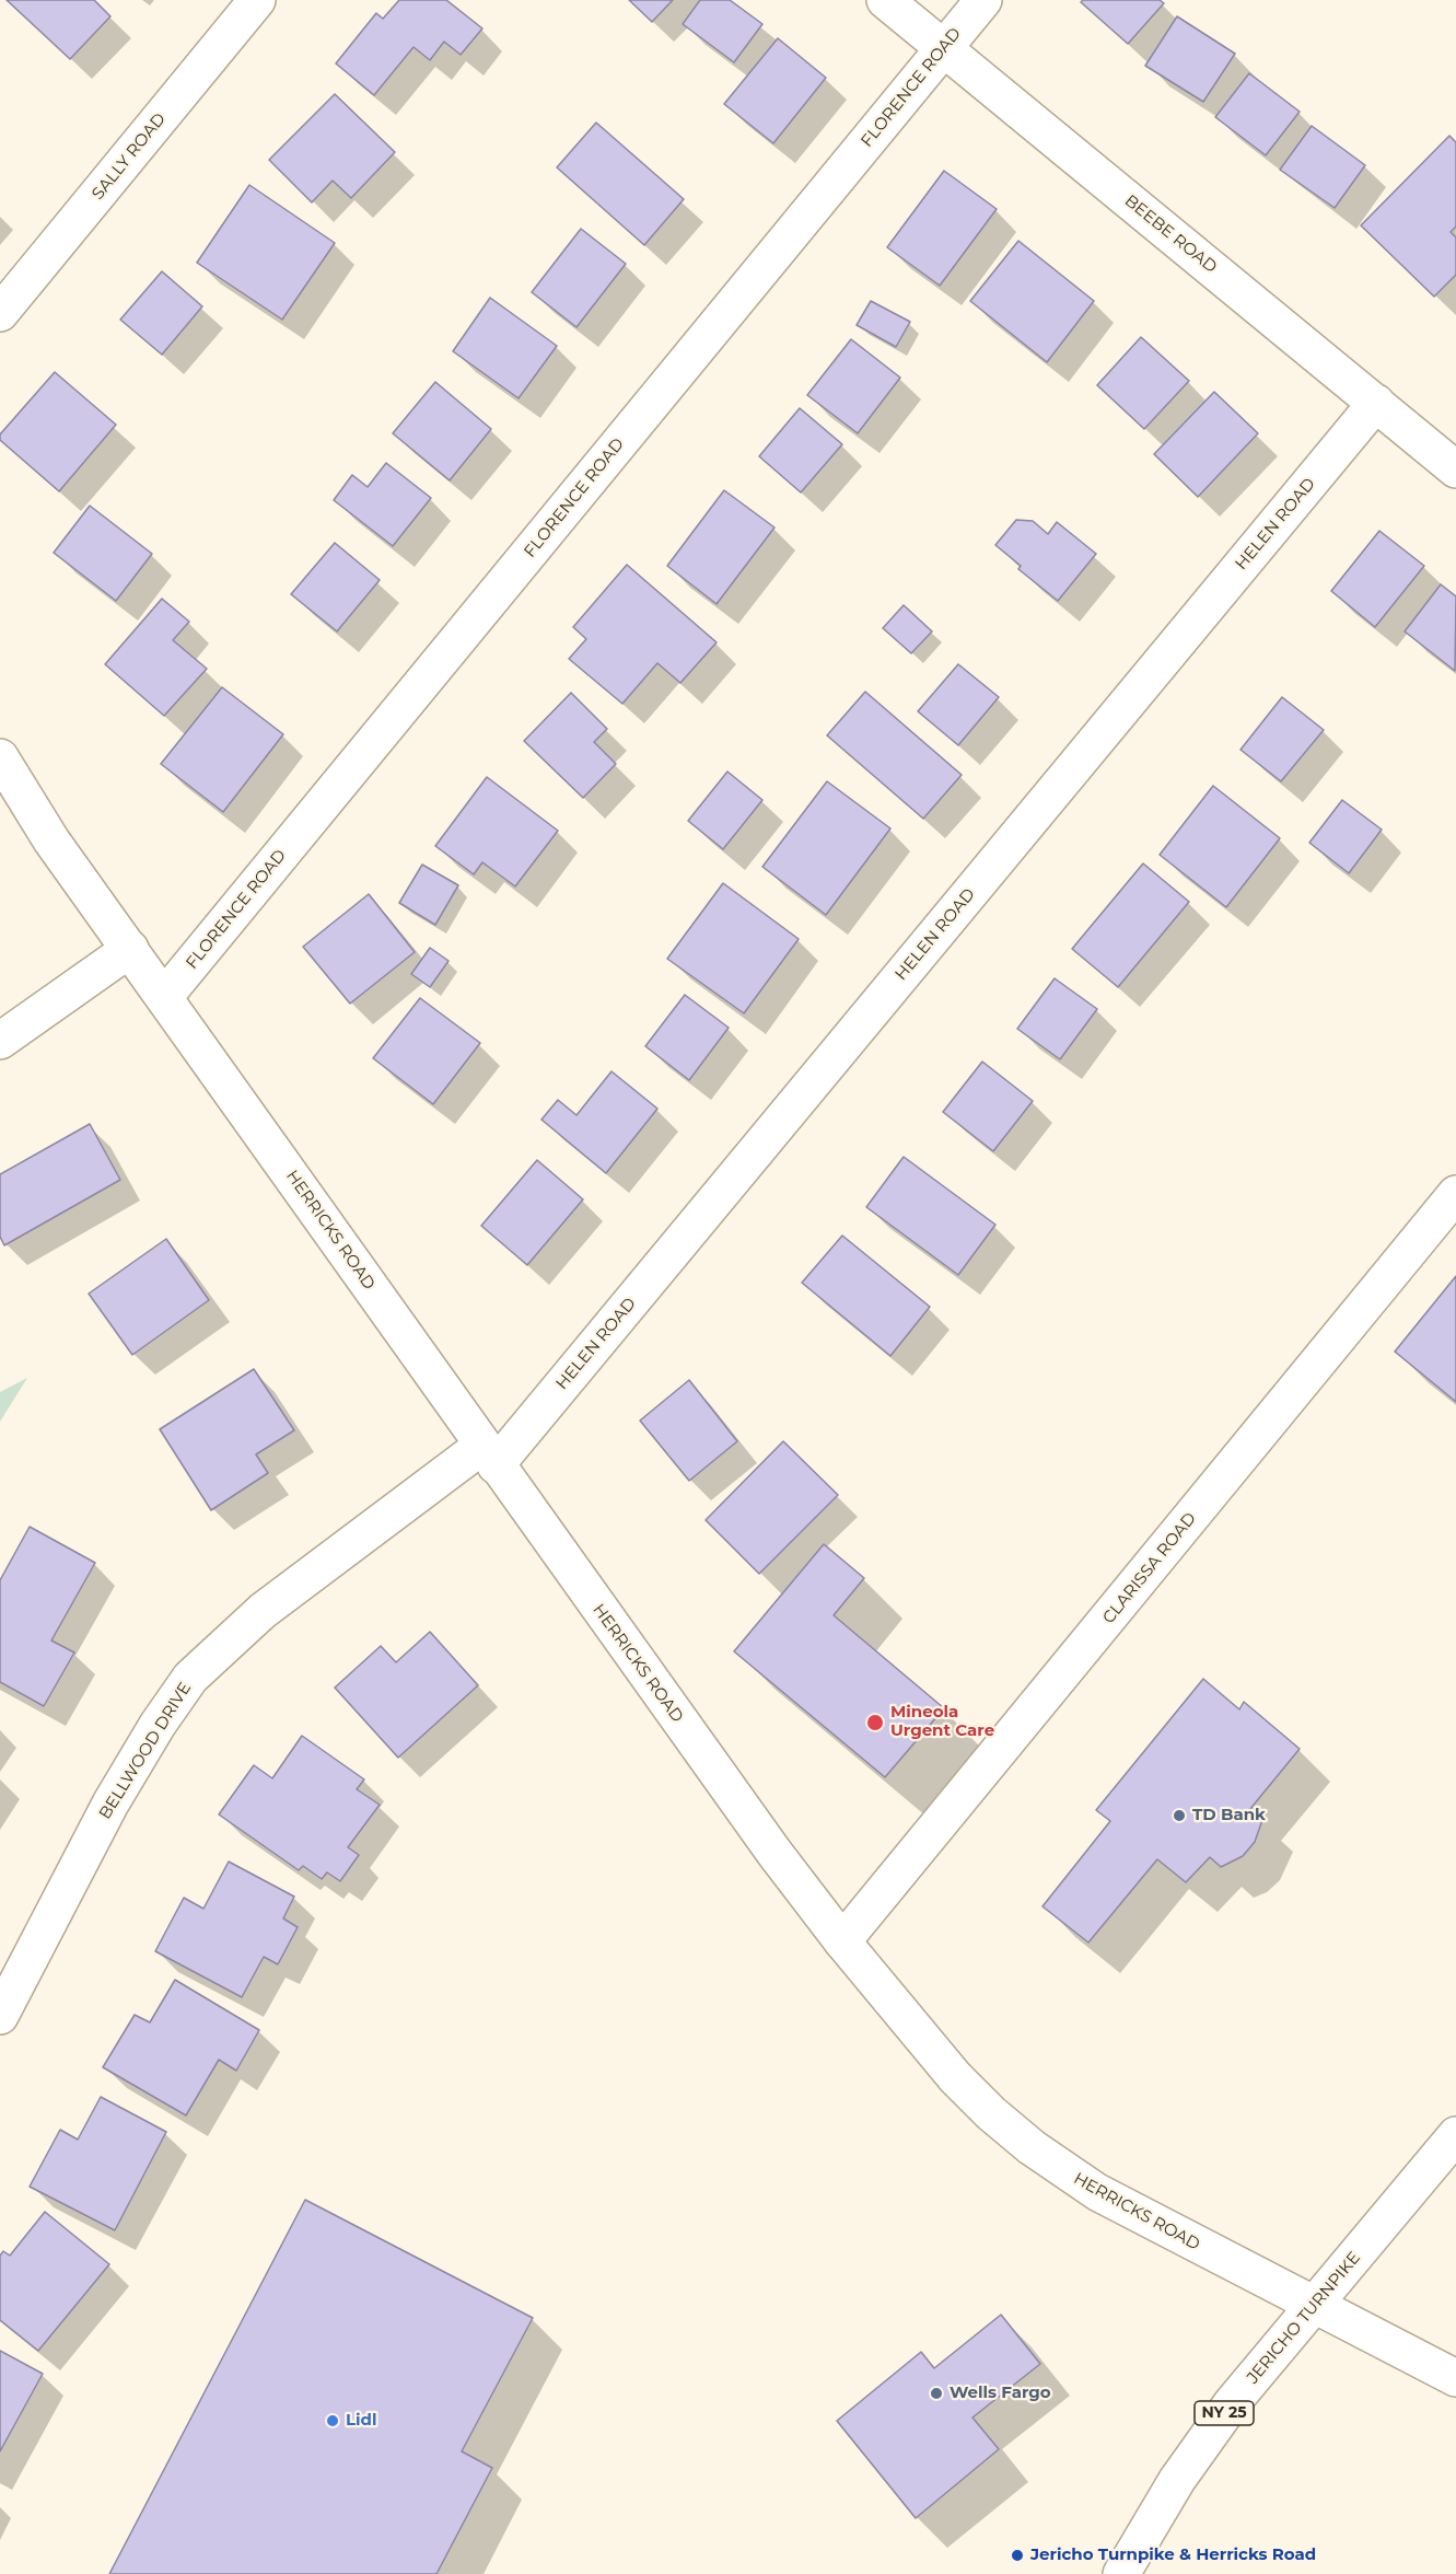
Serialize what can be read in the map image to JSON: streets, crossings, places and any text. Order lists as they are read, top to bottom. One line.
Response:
{"streets":{"street":["FLORENCE ROAD","SALLY ROAD","BEEBE ROAD","HELEN ROAD","HERRICKS ROAD","CLARISSA ROAD","BELLWOOD DRIVE","JERICHO TURNPIKE","NY 25"]},"crossings":[["FLORENCE ROAD","BEEBE ROAD"],["FLORENCE ROAD","HERRICKS ROAD"],["BEEBE ROAD","HELEN ROAD"],["HELEN ROAD","HERRICKS ROAD"],["HELEN ROAD","BELLWOOD DRIVE"],["HERRICKS ROAD","CLARISSA ROAD"],["HERRICKS ROAD","BELLWOOD DRIVE"],["HERRICKS ROAD","JERICHO TURNPIKE"]],"places":["Mineola Urgent Care","TD Bank","Wells Fargo","Lidl","Jericho Turnpike & Herricks Road"]}
